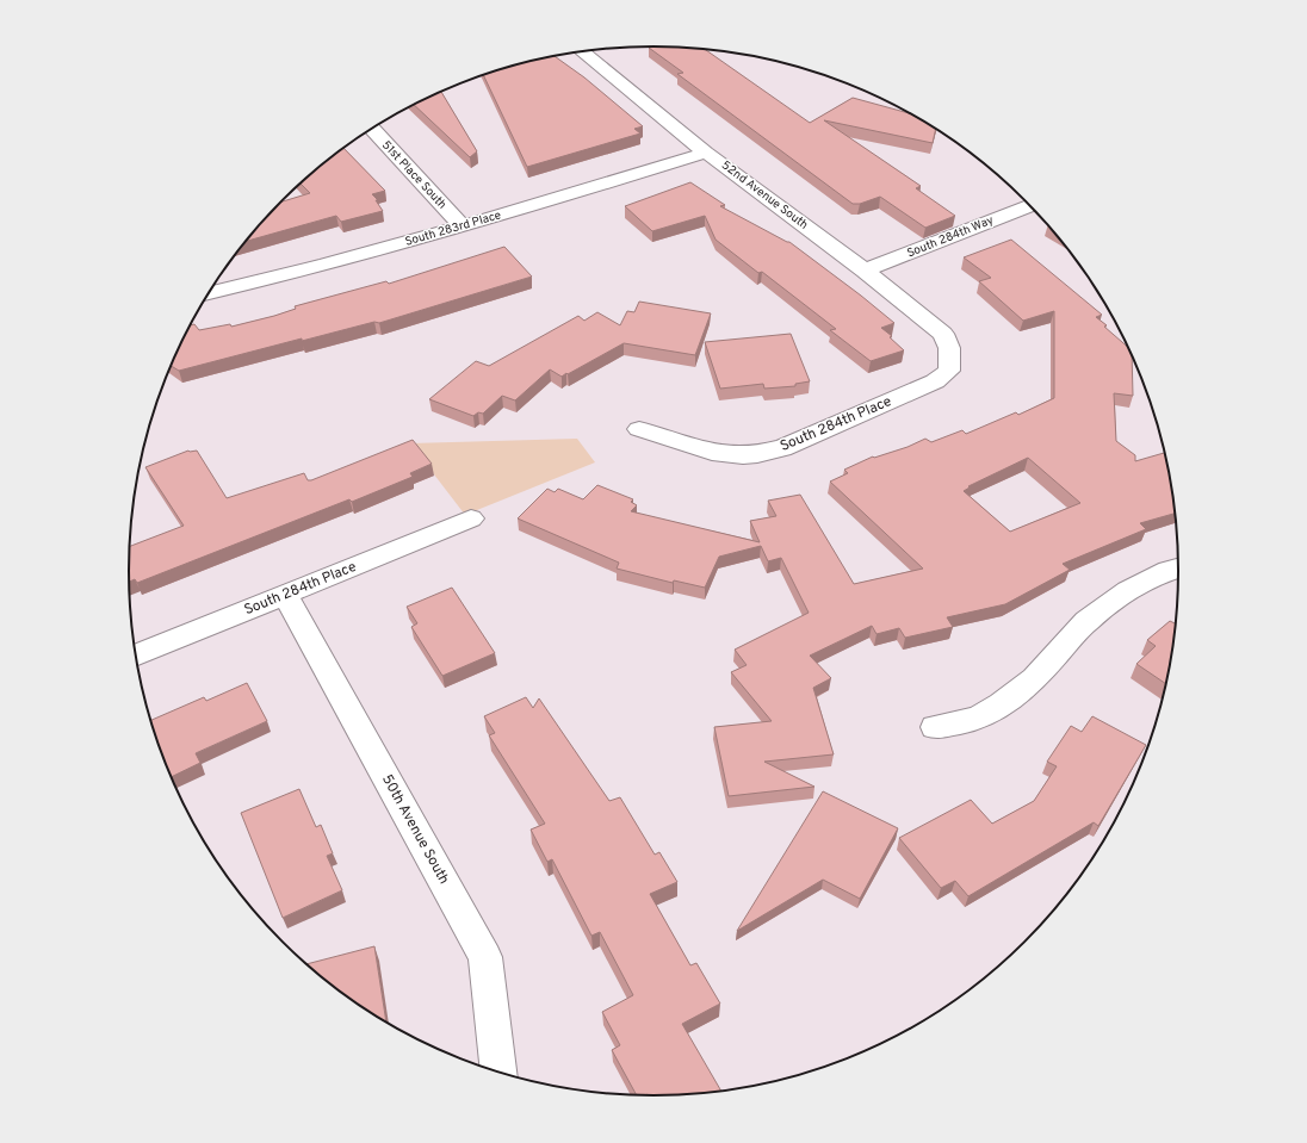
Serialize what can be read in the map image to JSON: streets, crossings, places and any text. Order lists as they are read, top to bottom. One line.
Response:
{"streets":{"street":["51st Place South","52nd Avenue South","South 283rd Place","South 284th Way","South 284th Place","50th Avenue South"]},"crossings":[["51st Place South","South 283rd Place"],["52nd Avenue South","South 283rd Place"],["52nd Avenue South","South 284th Way"],["52nd Avenue South","South 284th Place"],["South 284th Place","50th Avenue South"]]}
